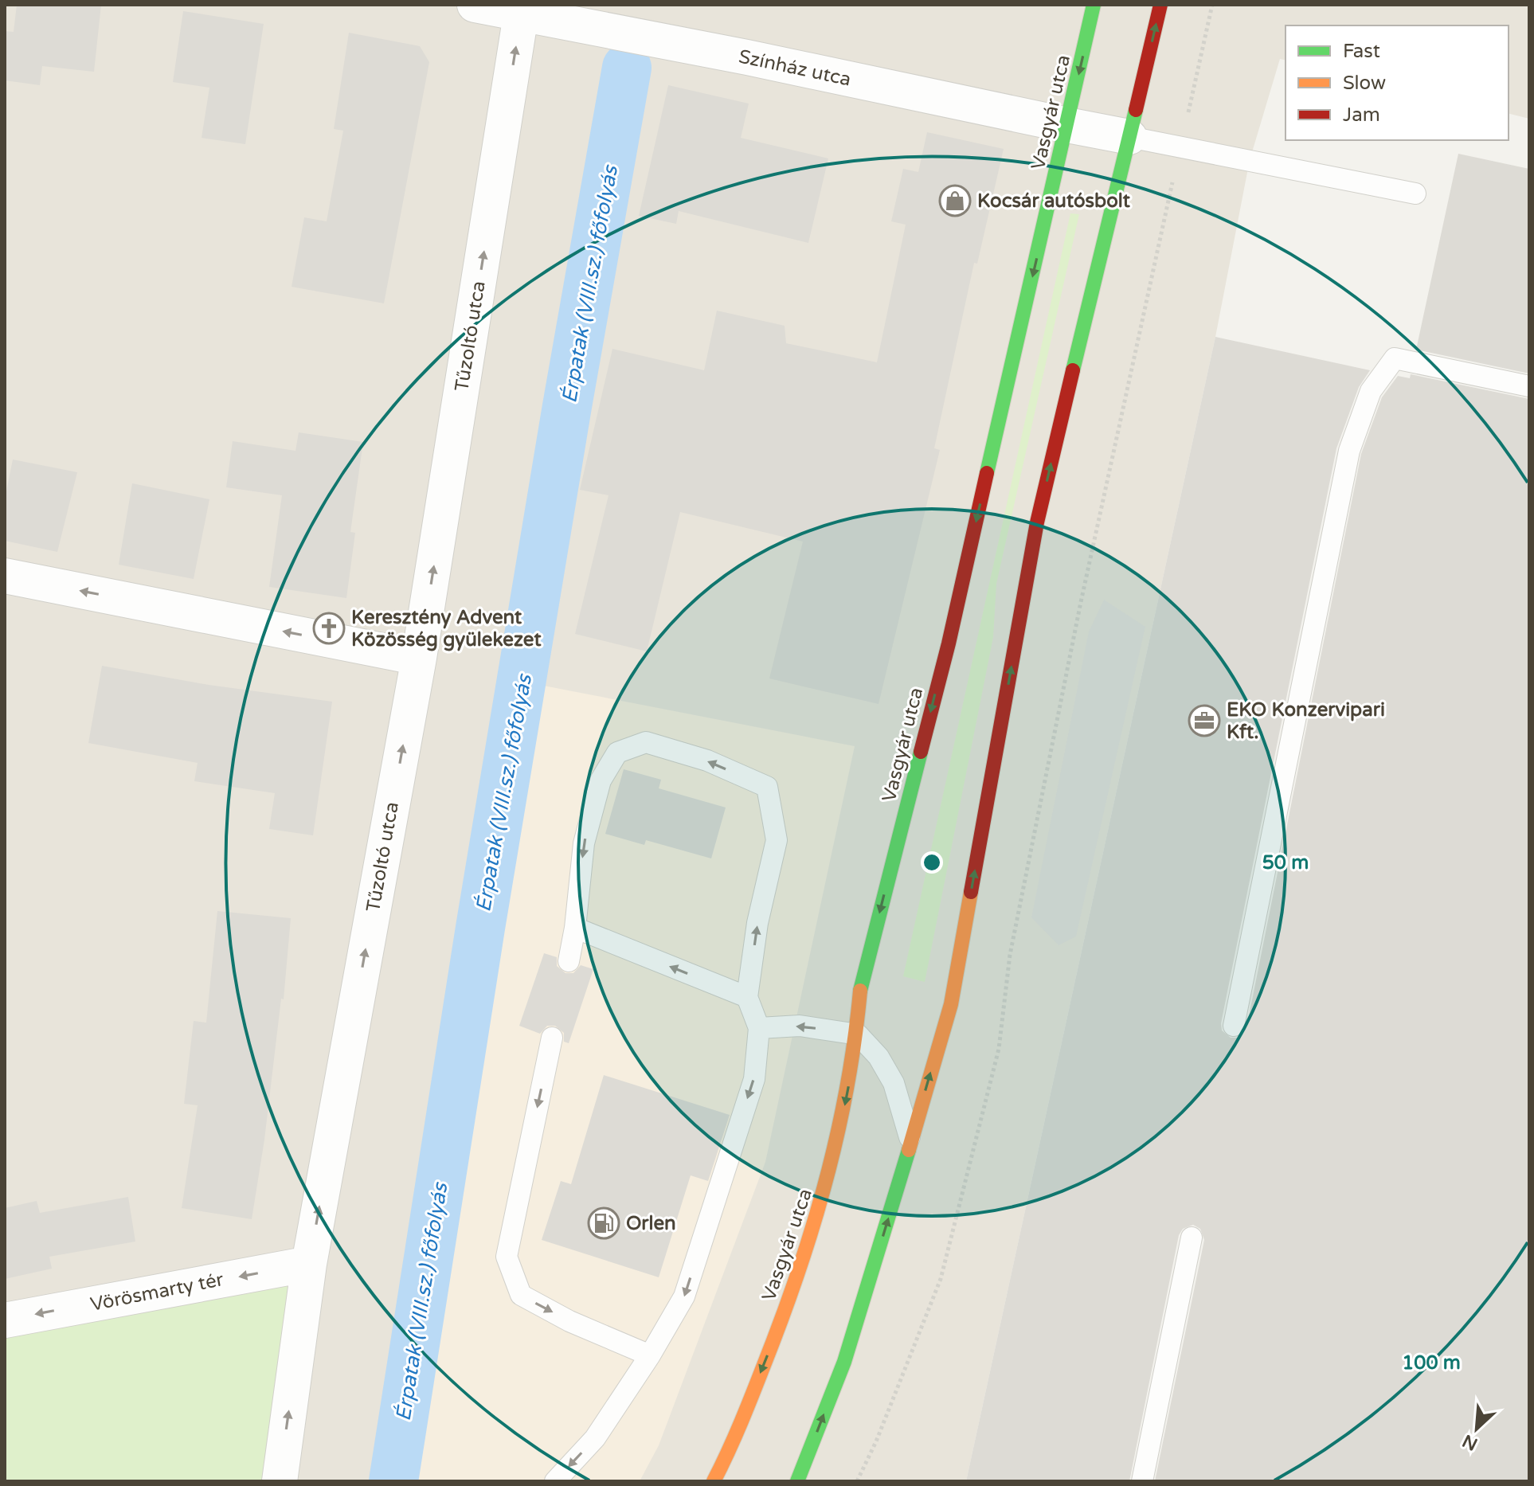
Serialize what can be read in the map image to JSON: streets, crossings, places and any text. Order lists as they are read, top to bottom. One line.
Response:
{"streets":{"main road":["Vasgyár utca"],"street":["Színház utca","Tűzoltó utca","Vörösmarty tér"]},"crossings":[["Színház utca","Vasgyár utca"],["Színház utca","Tűzoltó utca"],["Tűzoltó utca","Vörösmarty tér"]],"one_way":["Tűzoltó utca","Vörösmarty tér"],"water":["Érpatak (VIII.sz.) főfolyás"],"places":{"shop":["Kocsár autósbolt"],"church":["Keresztény Advent Közösség gyülekezet"],"office":["EKO Konzervipari Kft."],"fuel station":["Orlen"]},"legend":["Fast","Slow","Jam"],"north":"bottom left","rings":["50 m","100 m"]}
